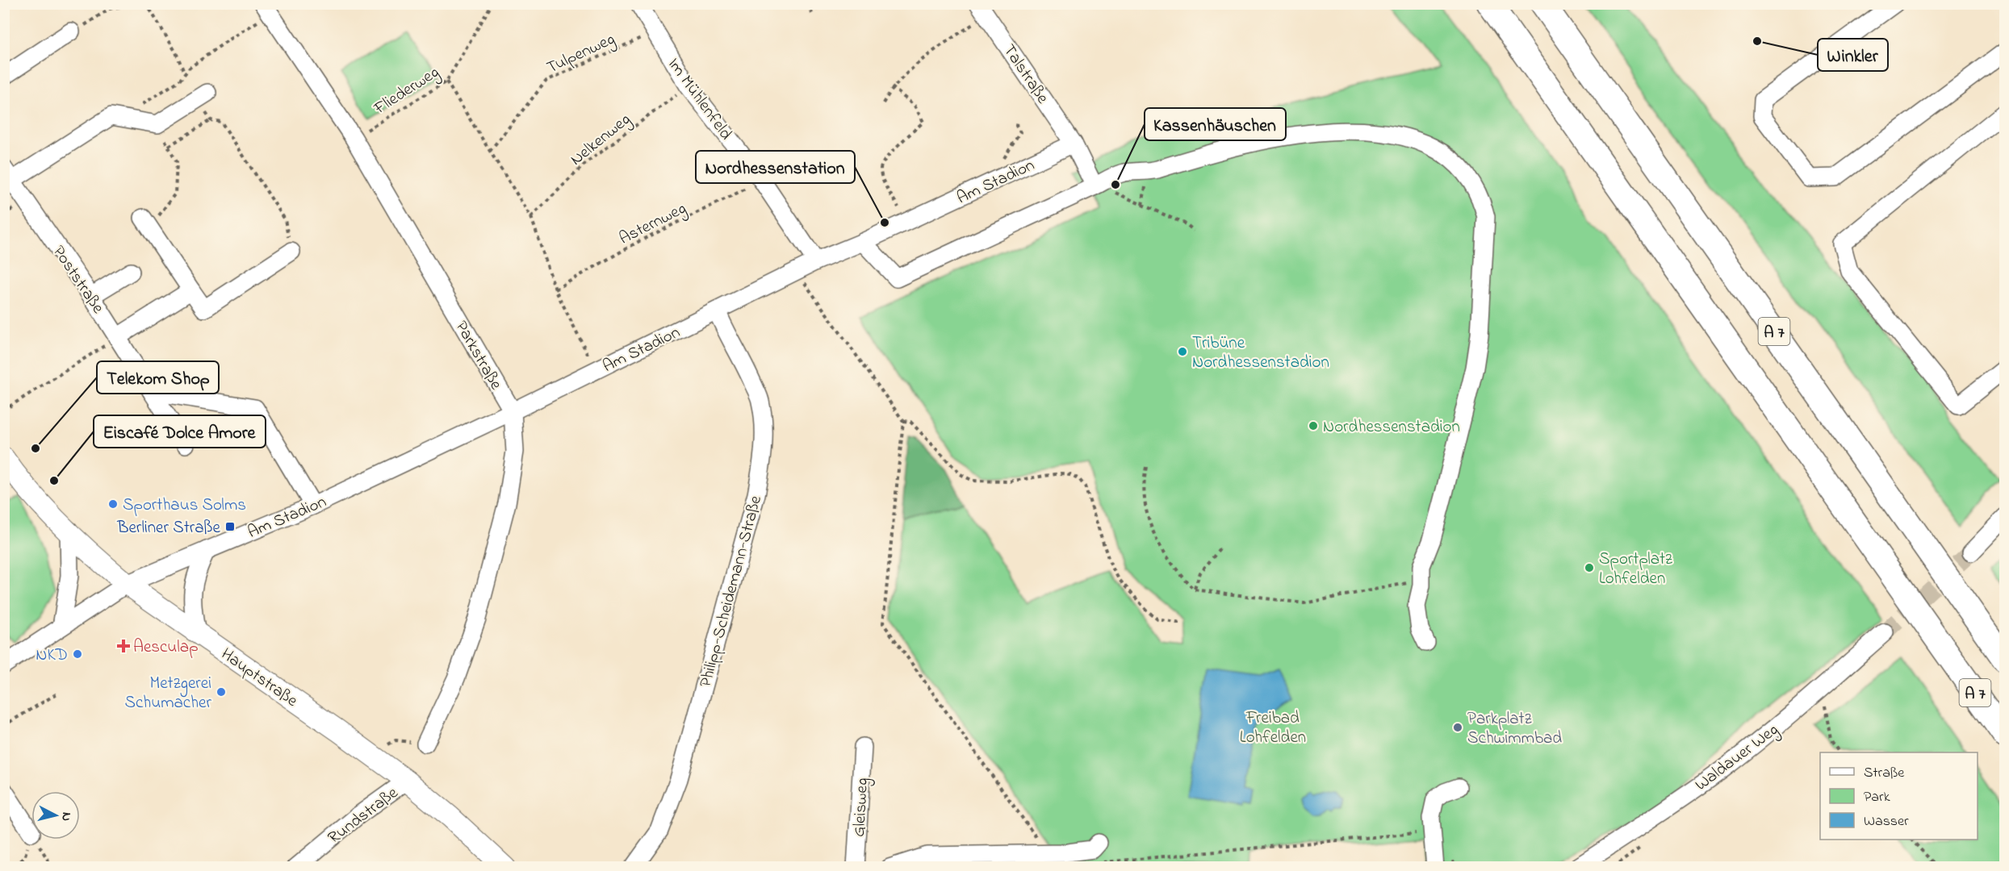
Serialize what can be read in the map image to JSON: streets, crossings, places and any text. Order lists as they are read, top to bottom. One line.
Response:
{"streets":{"highway":["A 7"],"main road":["Hauptstraße"],"street":["Talstraße","Im Mühlenfeld","Am Stadion","Poststraße","Parkstraße","Philipp-Scheidemann-Straße","Waldauer Weg","Gleisweg","Rundstraße"],"path":["Tulpenweg","Fliederweg","Nelkenweg","Asternweg"]},"crossings":[["Tulpenweg","Im Mühlenfeld"],["Talstraße","Am Stadion"],["Fliederweg","Parkstraße"],["Im Mühlenfeld","Nelkenweg"],["Im Mühlenfeld","Am Stadion"],["Im Mühlenfeld","Asternweg"],["Am Stadion","Parkstraße"],["Am Stadion","Philipp-Scheidemann-Straße"],["Am Stadion","Hauptstraße"],["Hauptstraße","Rundstraße"]],"parks":["Freibad Lohfelden"],"places":{"other":["Winkler","Kassenhäuschen","Nordhessenstation","Tribüne Nordhessenstadion","Nordhessenstadion","Telekom Shop","Eiscafé Dolce Amore","Sporthaus Solms","Sportplatz Lohfelden","NKD","Metzgerei Schumacher","Parkplatz Schwimmbad"],"transit":["Berliner Straße"],"health":["Aesculap"]},"legend":["Straße","Park","Wasser"],"north":"right"}
